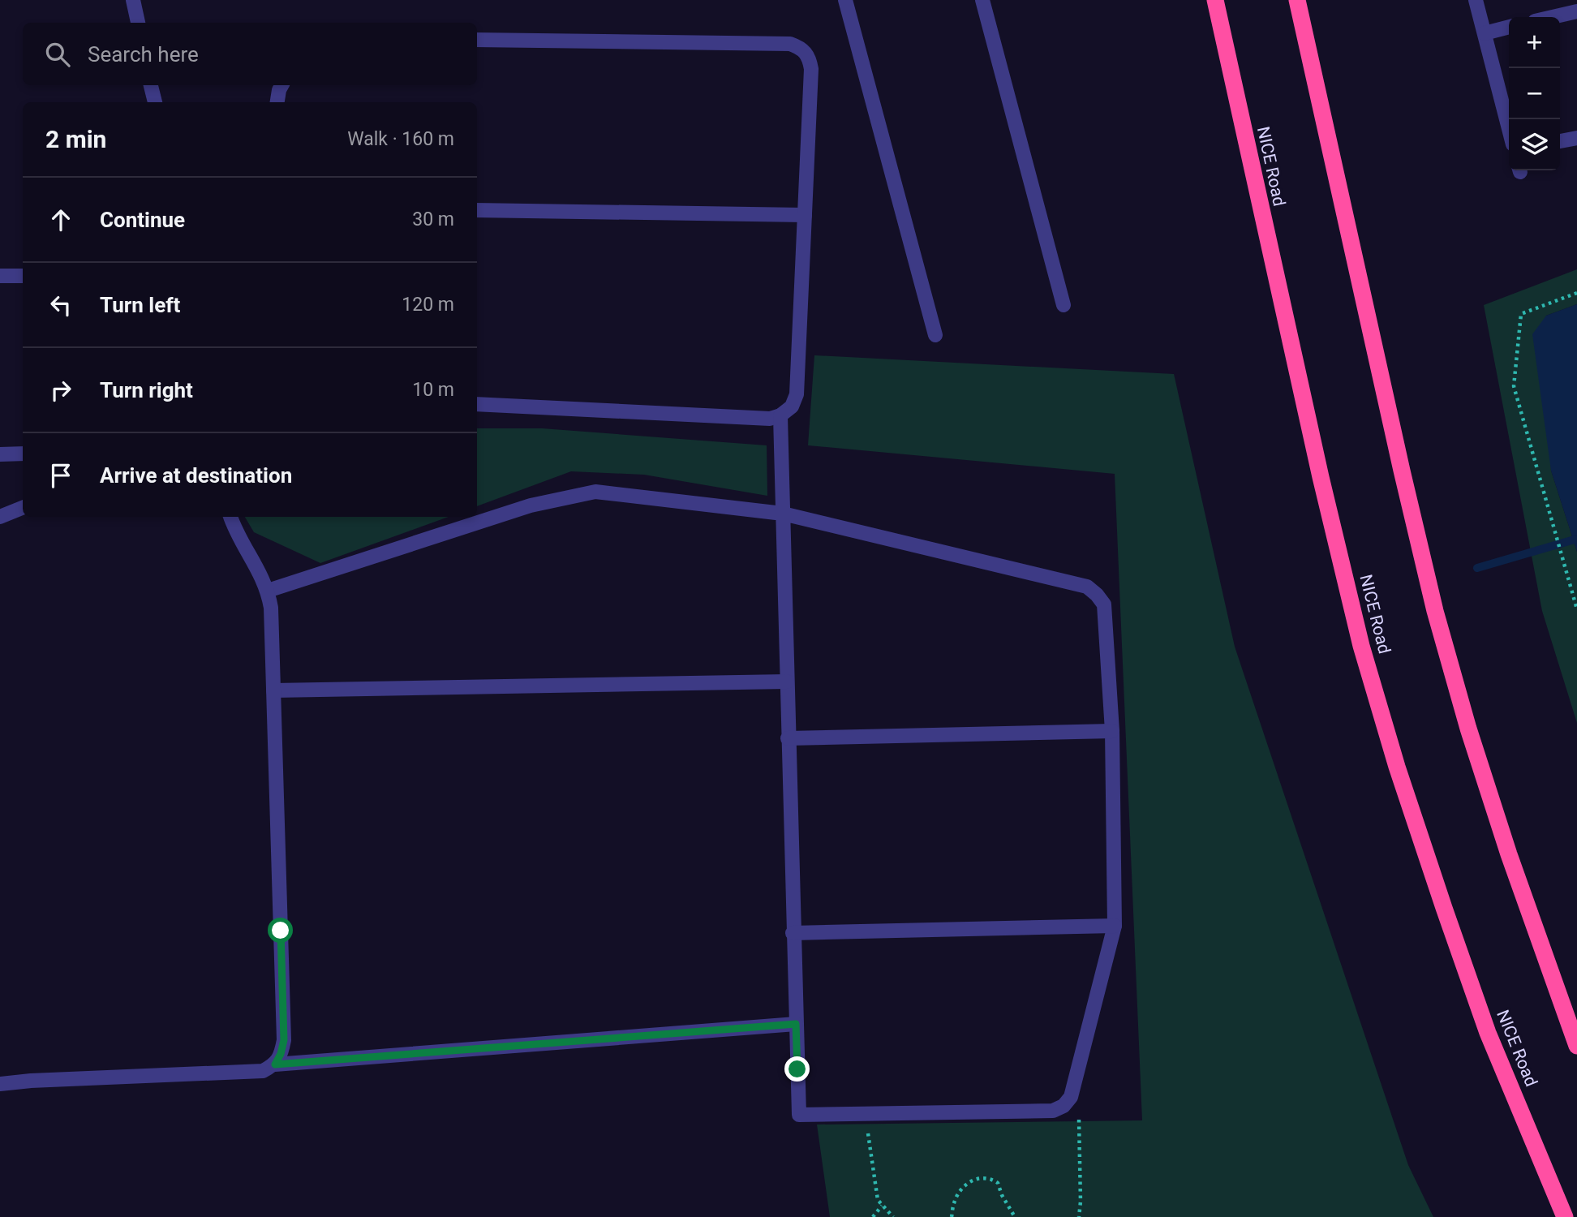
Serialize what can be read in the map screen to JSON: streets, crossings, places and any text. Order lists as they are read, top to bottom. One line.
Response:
{"streets":{"highway":["NICE Road"]},"page":{"map_buttons":["+","−"],"search":"Search here","heading":["2 min","Walk · 160 m"],"list":[["Continue","30 m"],["Turn left","120 m"],["Turn right","10 m"],"Arrive at destination"]}}
